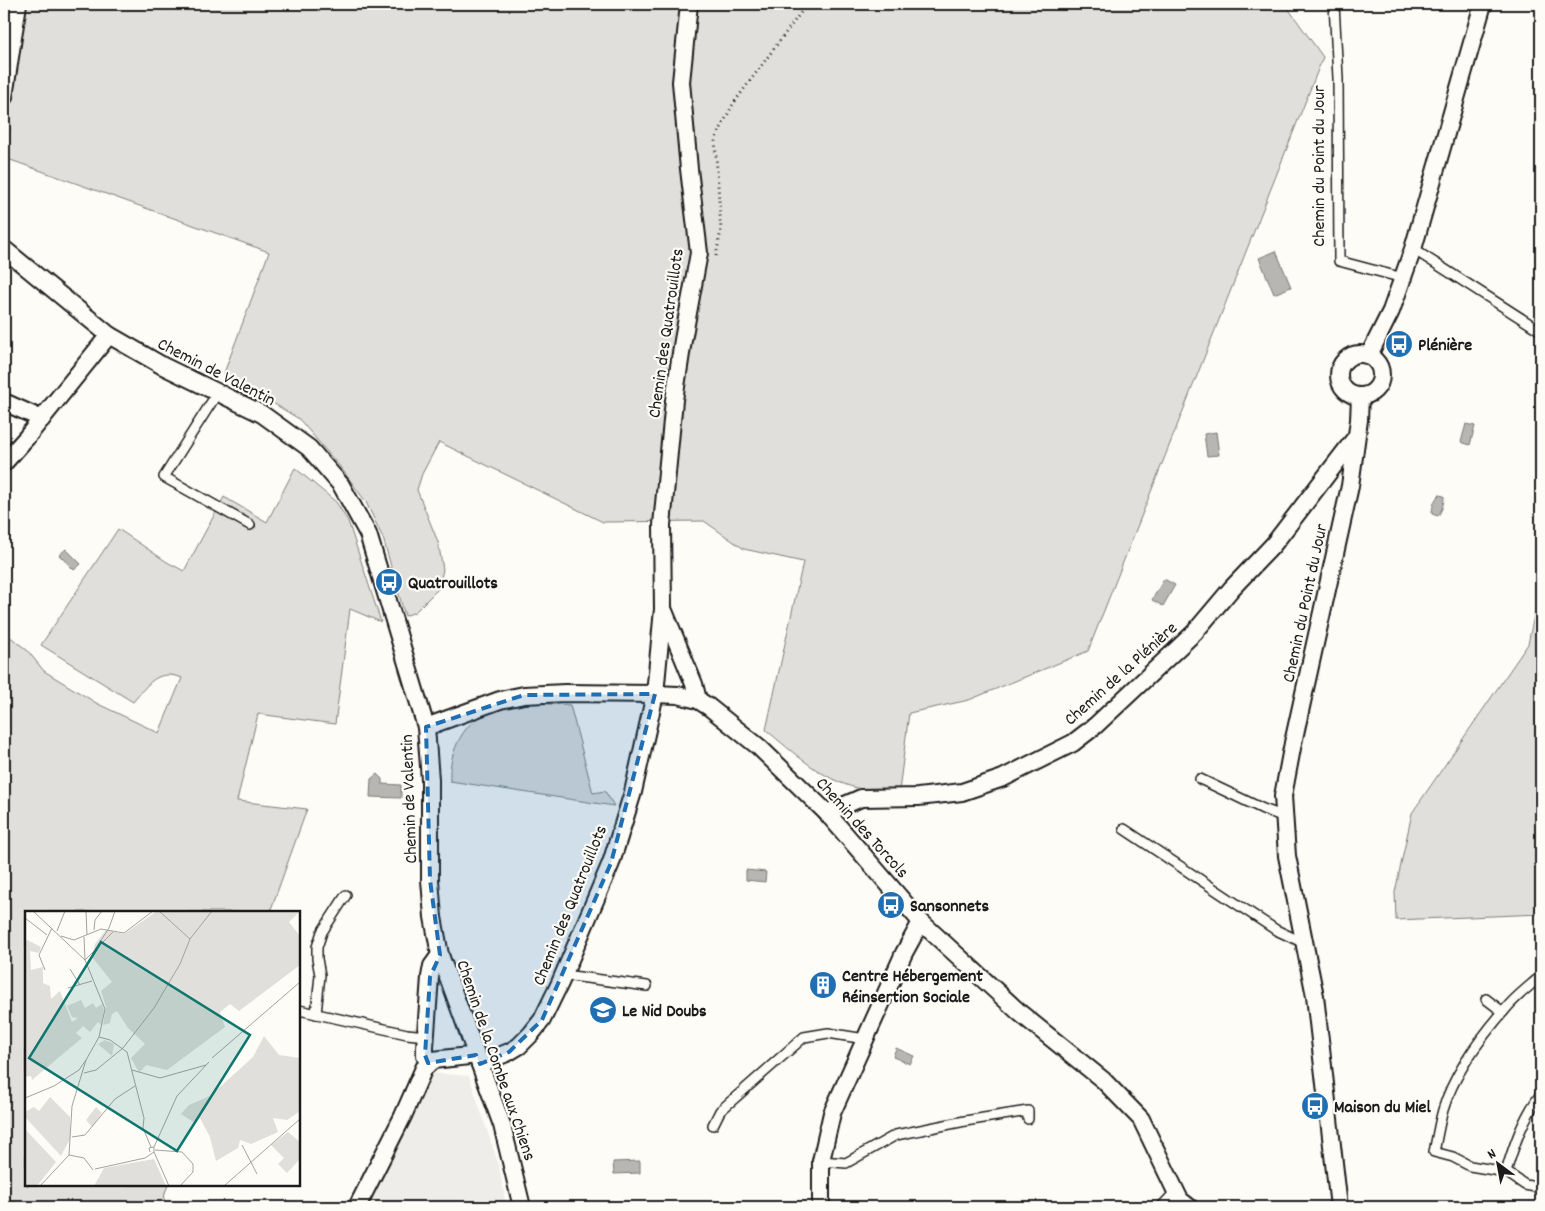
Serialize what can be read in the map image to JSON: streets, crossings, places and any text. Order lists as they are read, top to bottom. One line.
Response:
{"streets":{"street":["Chemin du Point du Jour","Chemin des Quatrouillots","Chemin de Valentin","Chemin de la Plénière","Chemin des Torcols","Chemin de la Combe aux Chiens"]},"crossings":[["Chemin du Point du Jour","Chemin de la Plénière"],["Chemin des Quatrouillots","Chemin des Torcols"],["Chemin des Quatrouillots","Chemin de la Combe aux Chiens"],["Chemin de Valentin","Chemin des Torcols"],["Chemin de Valentin","Chemin de la Combe aux Chiens"],["Chemin de la Plénière","Chemin des Torcols"]],"places":{"bus stop":["Plénière","Quatrouillots","Sansonnets","Maison du Miel"],"building":["Centre Hébergement Réinsertion Sociale"],"school or university":["Le Nid Doubs"]},"north":"top left"}
